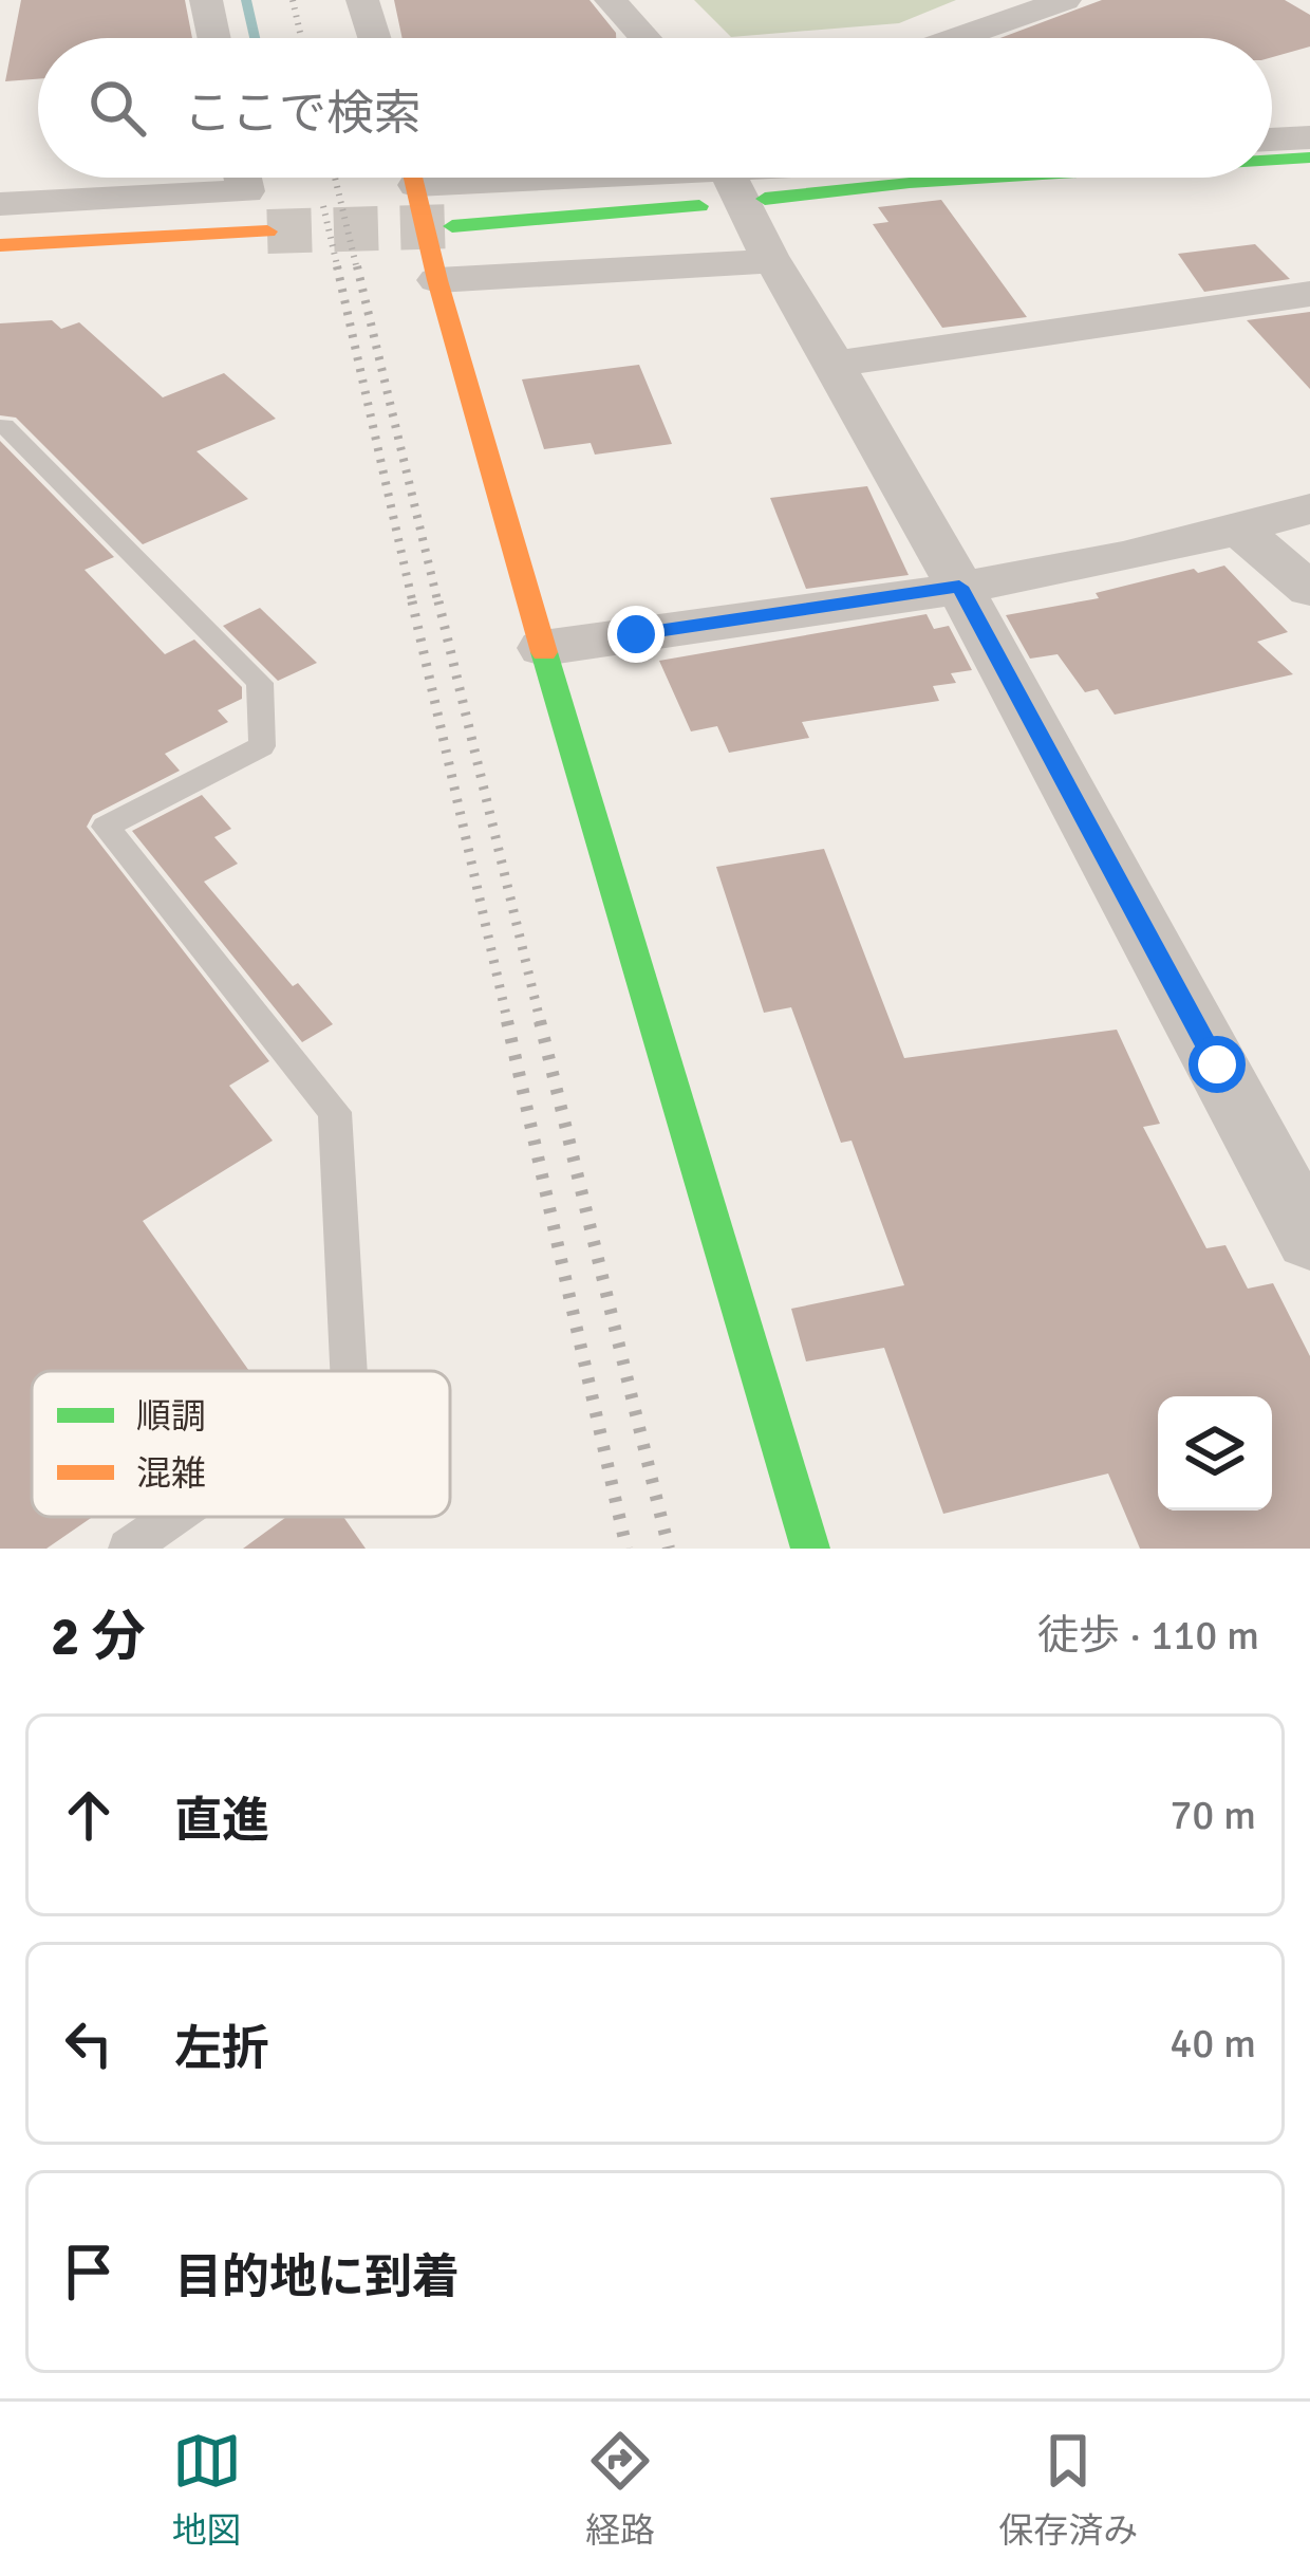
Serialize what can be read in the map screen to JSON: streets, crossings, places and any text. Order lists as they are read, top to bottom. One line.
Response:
{"legend":["順調","混雑"],"page":{"search":"ここで検索","heading":["2 分","徒歩 · 110 m"],"list":[["直進","70 m"],["左折","40 m"],"目的地に到着"],"nav":["地図","経路","保存済み"]}}
